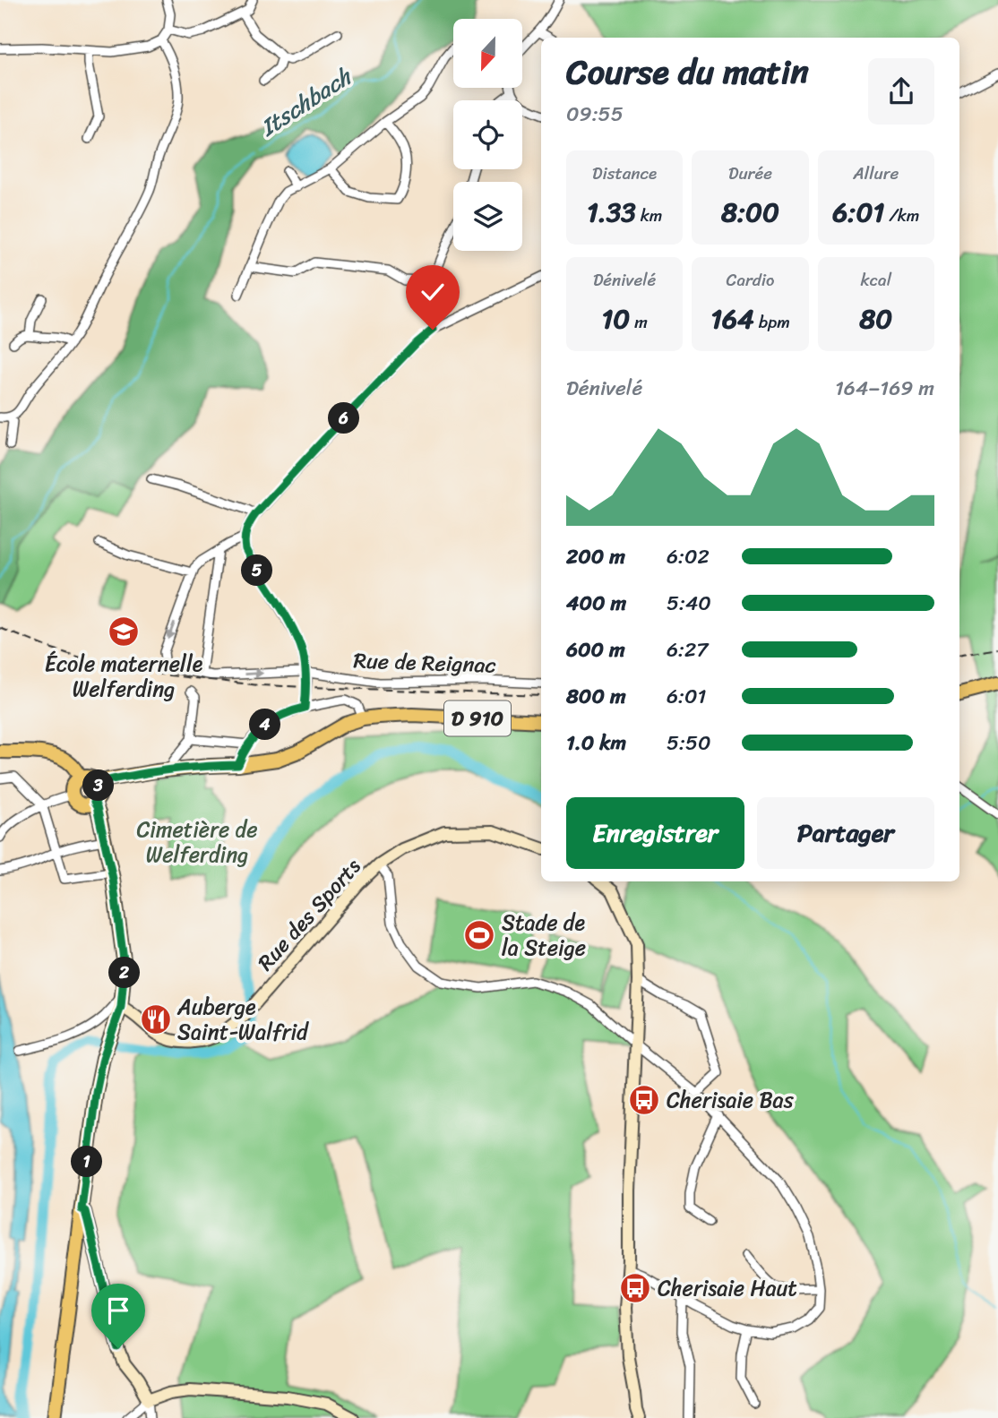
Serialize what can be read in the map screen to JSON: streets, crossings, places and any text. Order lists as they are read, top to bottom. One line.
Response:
{"streets":{"main road":["D 910"],"street":["Rue de Reignac","Rue des Sports"]},"water":["Itschbach"],"parks":["Cimetière de Welferding"],"places":{"school or university":["École maternelle Welferding"],"sports":["Stade de la Steige"],"restaurant":["Auberge Saint-Walfrid"],"bus stop":["Cherisaie Bas","Cherisaie Haut"]},"north":"bottom","page":{"heading":["Course du matin","09:55"],"stats":[["Distance","1.33 km"],["Durée","8:00"],["Allure","6:01 /km"],["Dénivelé","10 m"],["Cardio","164 bpm"],["kcal","80"]],"chart":["Dénivelé","164–169 m"],"pins":["6","5","4","3","2","1"],"list":[{"name":"200 m","note":"6:02"},{"name":"400 m","note":"5:40"},{"name":"600 m","note":"6:27"},{"name":"800 m","note":"6:01"},{"name":"1.0 km","note":"5:50"}],"buttons":["Enregistrer","Partager"]}}
